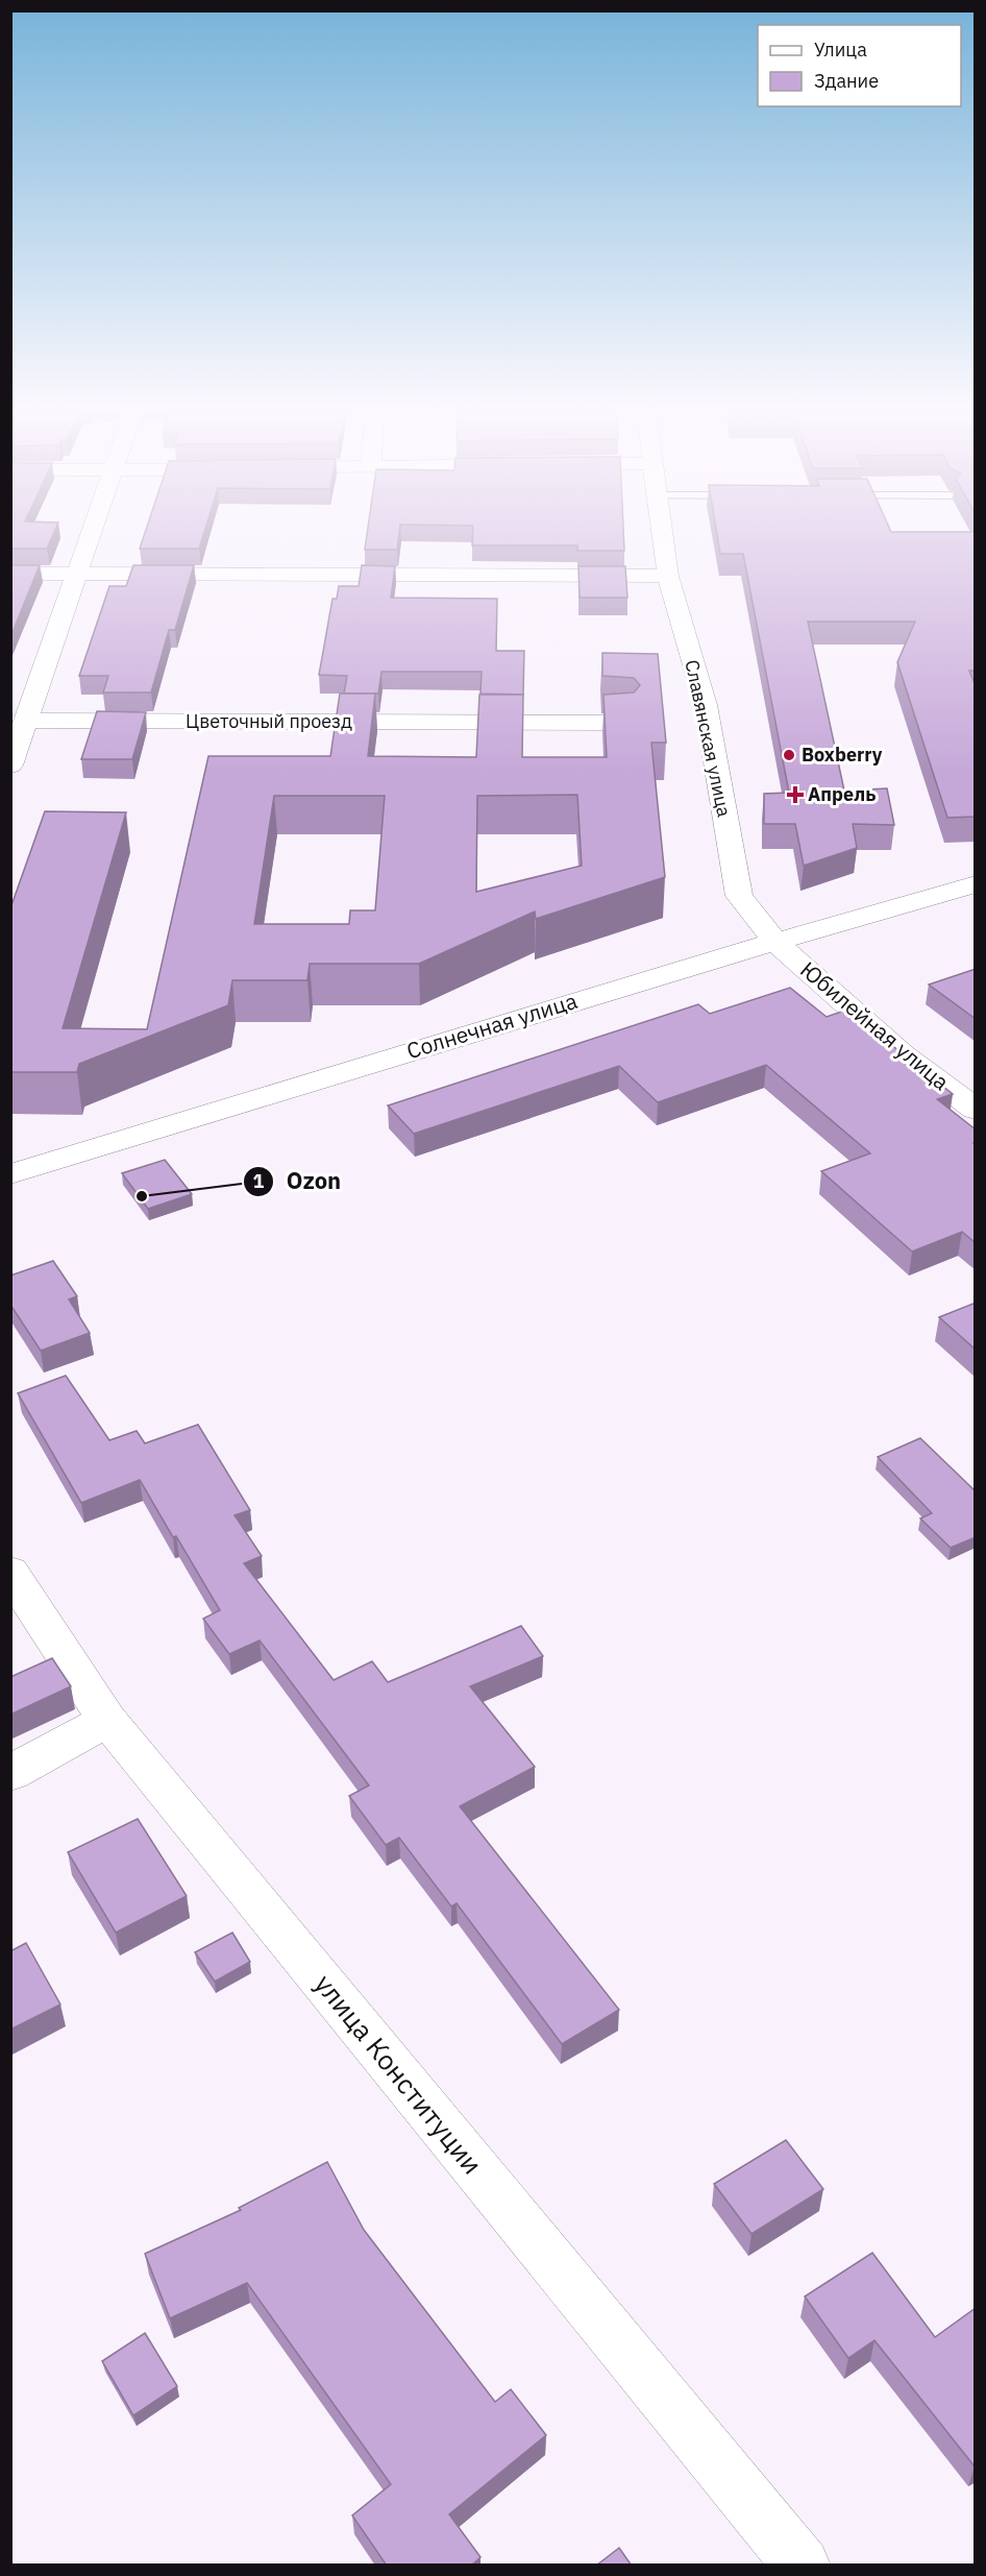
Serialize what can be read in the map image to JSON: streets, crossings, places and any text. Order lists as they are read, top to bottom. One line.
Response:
{"streets":{"street":["Цветочный проезд","Славянская улица","Солнечная улица","Юбилейная улица","улица Конституции"]},"crossings":[["Славянская улица","Солнечная улица"],["Славянская улица","Юбилейная улица"],["Солнечная улица","Юбилейная улица"]],"places":{"other":["Boxberry","Ozon"],"health":["Апрель"]},"legend":["Улица","Здание"]}
